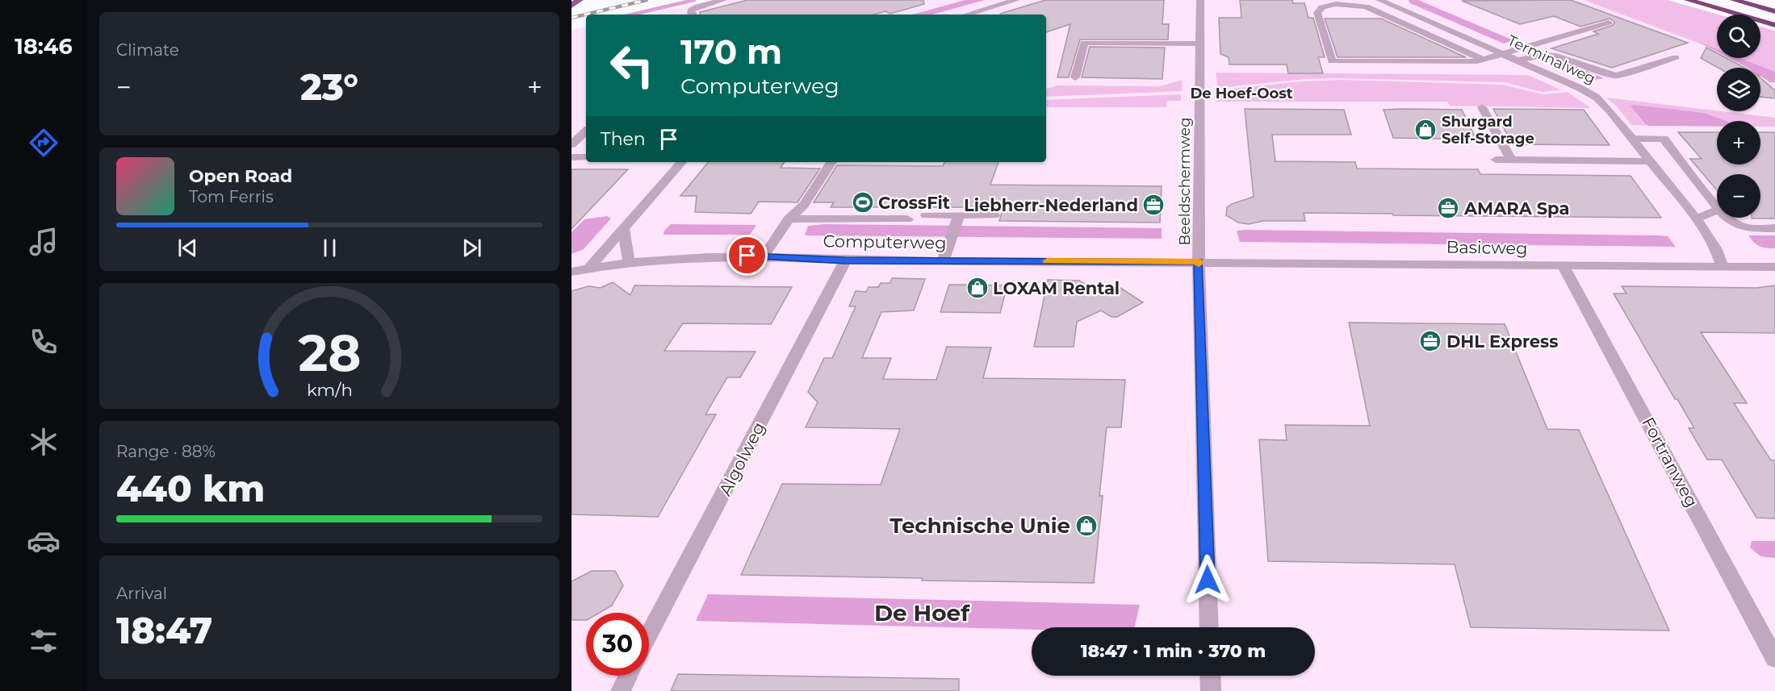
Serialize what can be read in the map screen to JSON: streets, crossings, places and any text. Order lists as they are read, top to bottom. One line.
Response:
{"streets":{"street":["Terminalweg","Beeldschermweg","Computerweg","Basicweg","Algolweg","Fortranweg"]},"crossings":[["Terminalweg","Basicweg"],["Beeldschermweg","Computerweg"],["Beeldschermweg","Basicweg"],["Computerweg","Basicweg"],["Computerweg","Algolweg"],["Basicweg","Fortranweg"]],"districts":["De Hoef-Oost","De Hoef"],"places":{"shop":["Shurgard Self-Storage","LOXAM Rental","Technische Unie"],"sports":["CrossFit"],"office":["Liebherr-Nederland","AMARA Spa","DHL Express"]},"page":{"tabs":"18:46","tile":["Climate",["Range · 88%","440 km"],["Arrival","18:47"]],"map_buttons":["+","−"],"turn":["170 m","Computerweg"],"heat":["−","23°","+"],"then":"Then","song":["Open Road","Tom Ferris"],"limit":"30","trip":"18:47 · 1 min · 370 m","gauge":["28","km/h"]}}
